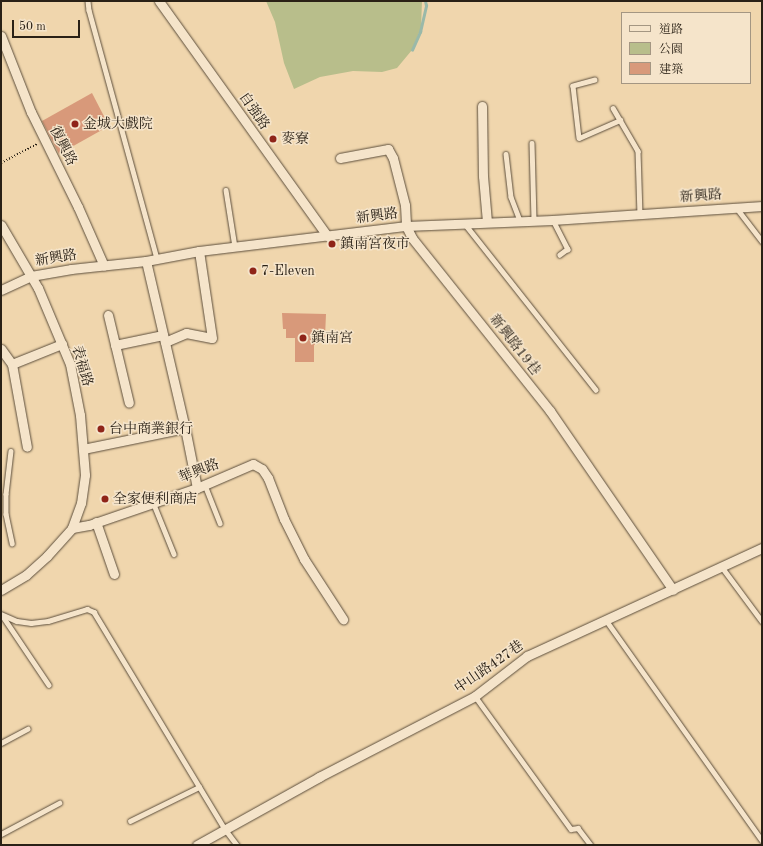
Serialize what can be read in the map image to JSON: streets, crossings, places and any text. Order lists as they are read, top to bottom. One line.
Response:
{"streets":{"street":["自強路","復興路","新興路","新興路19巷","表福路","華興路","中山路427巷"]},"crossings":[["自強路","新興路"],["復興路","新興路"],["新興路","新興路19巷"],["新興路","表福路"],["新興路19巷","中山路427巷"],["表福路","華興路"]],"places":["金城大戲院","麥寮","鎮南宮夜市","7-Eleven","鎮南宮","台中商業銀行","全家便利商店"],"legend":["道路","公園","建築"],"scale_bar":"50 m"}
